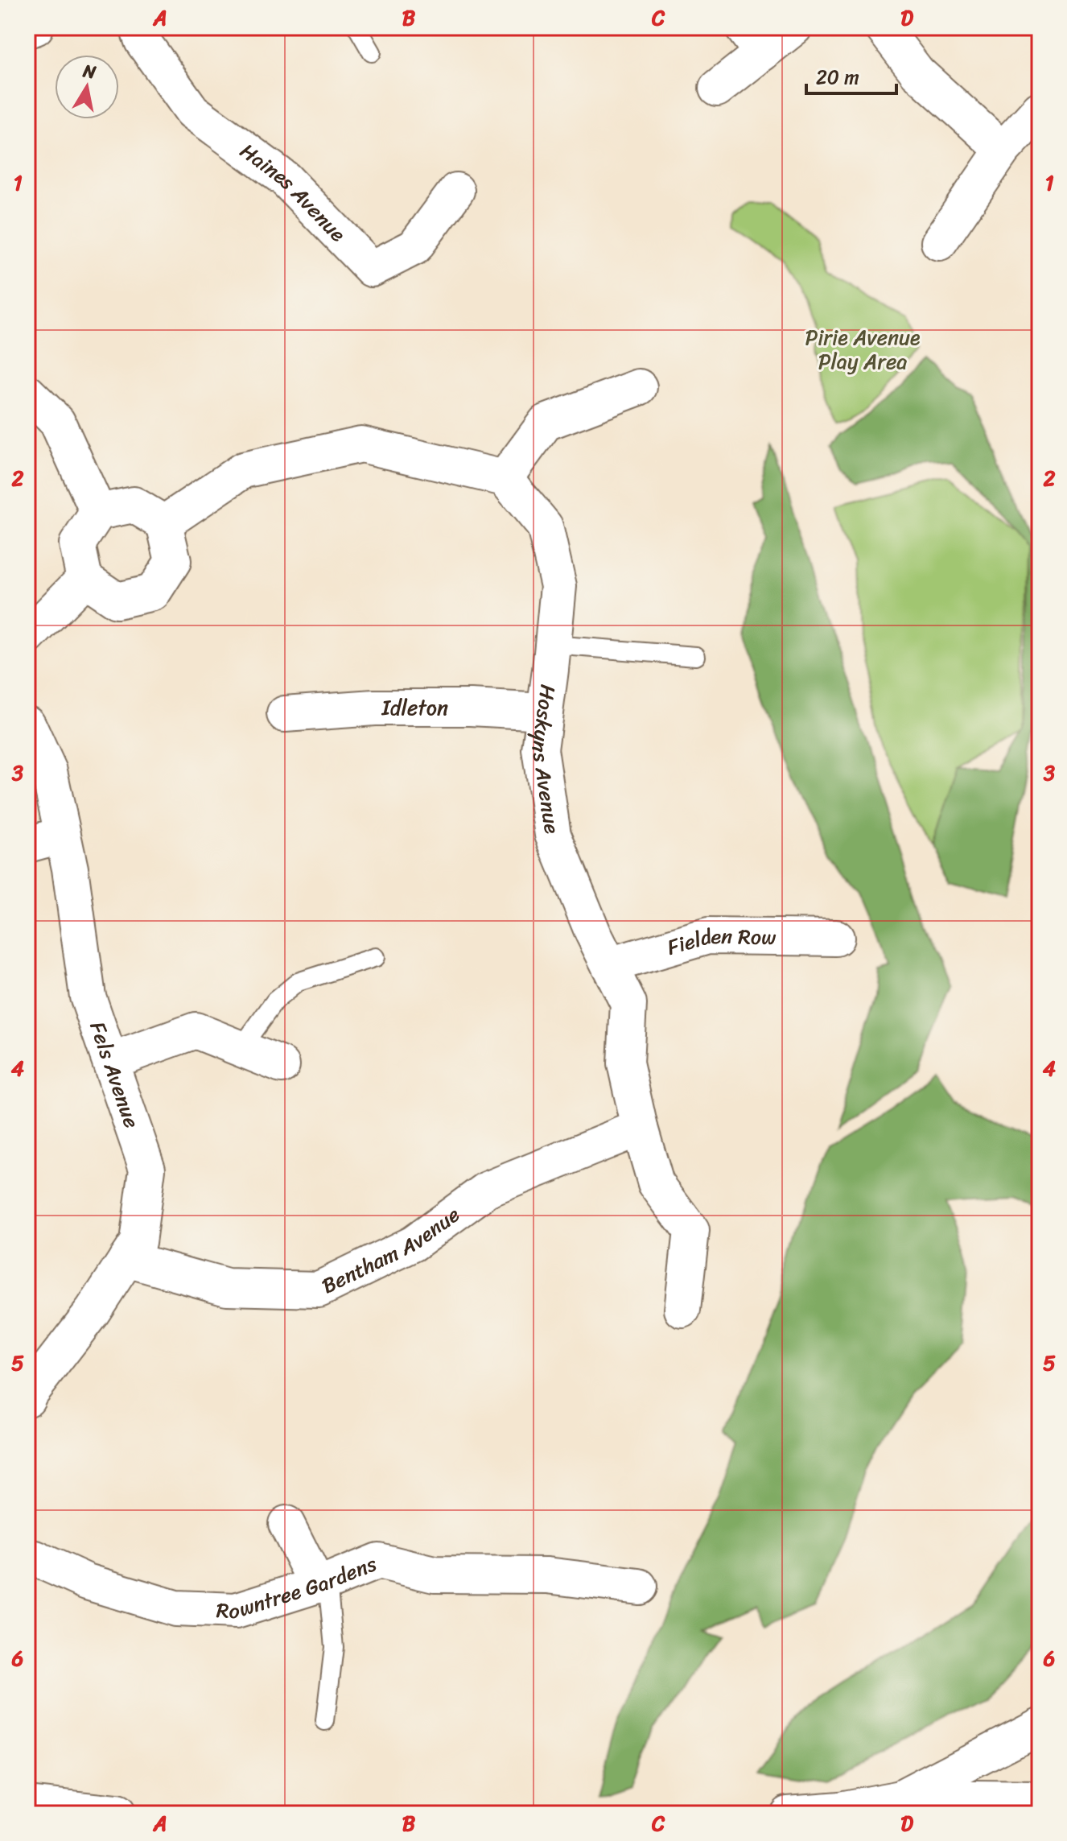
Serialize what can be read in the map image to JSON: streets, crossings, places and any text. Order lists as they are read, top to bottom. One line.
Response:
{"streets":{"street":["Haines Avenue","Idleton","Hoskyns Avenue","Fielden Row","Fels Avenue","Bentham Avenue","Rowntree Gardens"]},"crossings":[["Idleton","Hoskyns Avenue"],["Hoskyns Avenue","Fielden Row"],["Hoskyns Avenue","Bentham Avenue"],["Fels Avenue","Bentham Avenue"]],"parks":["Pirie Avenue Play Area"],"scale_bar":"20 m","north":"top","grid":{"columns":["A","B","C","D"],"rows":["1","2","3","4","5","6"]}}
